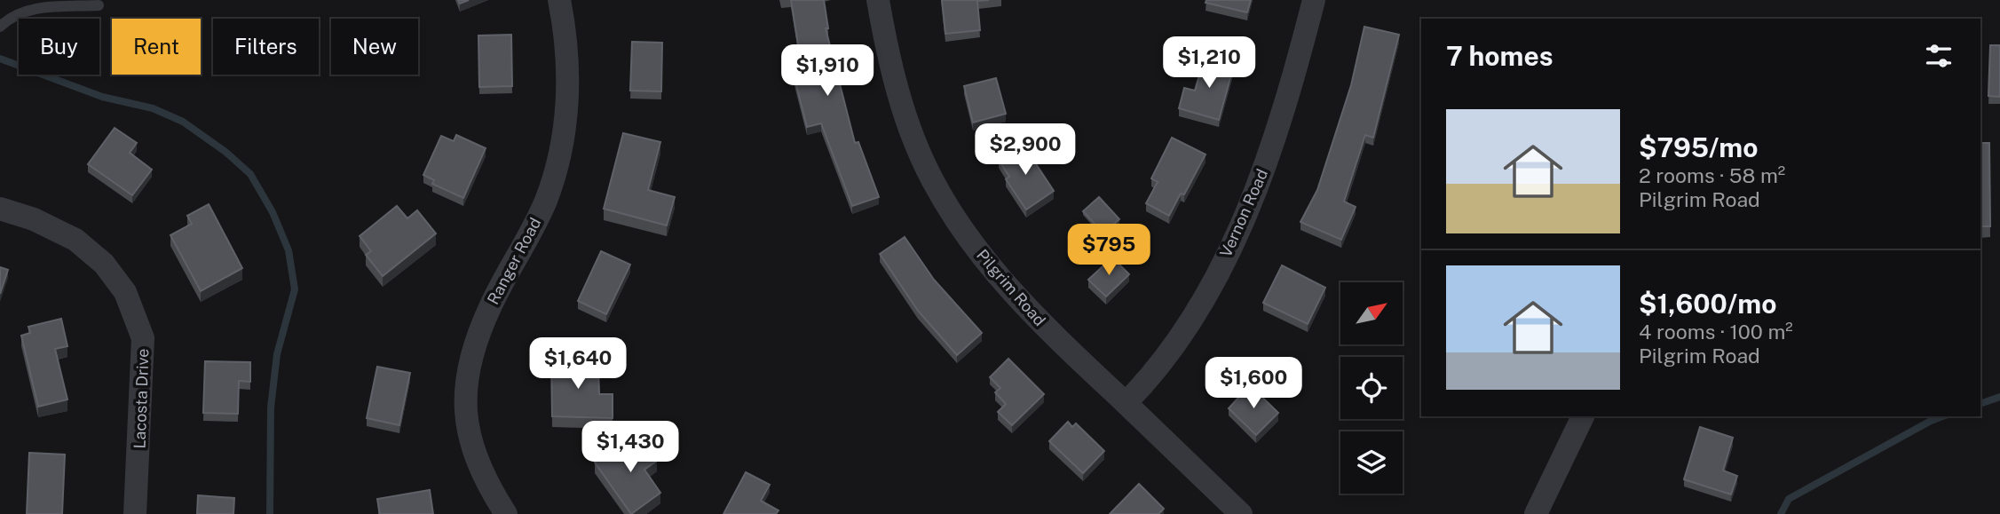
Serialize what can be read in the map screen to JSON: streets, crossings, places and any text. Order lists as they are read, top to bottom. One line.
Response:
{"streets":{"street":["Vernon Road","Ranger Road","Pilgrim Road","Lacosta Drive"]},"crossings":[["Vernon Road","Pilgrim Road"]],"north":"top right","page":{"chip":["Buy","Rent","Filters","New"],"heading":"7 homes","price":["$1,210","$1,910","$2,900","$795","$1,640","$1,600","$1,430"],"list":[{"name":"$795/mo","note":"2 rooms · 58 m² · Pilgrim Road"},{"name":"$1,600/mo","note":"4 rooms · 100 m² · Pilgrim Road"}]}}
